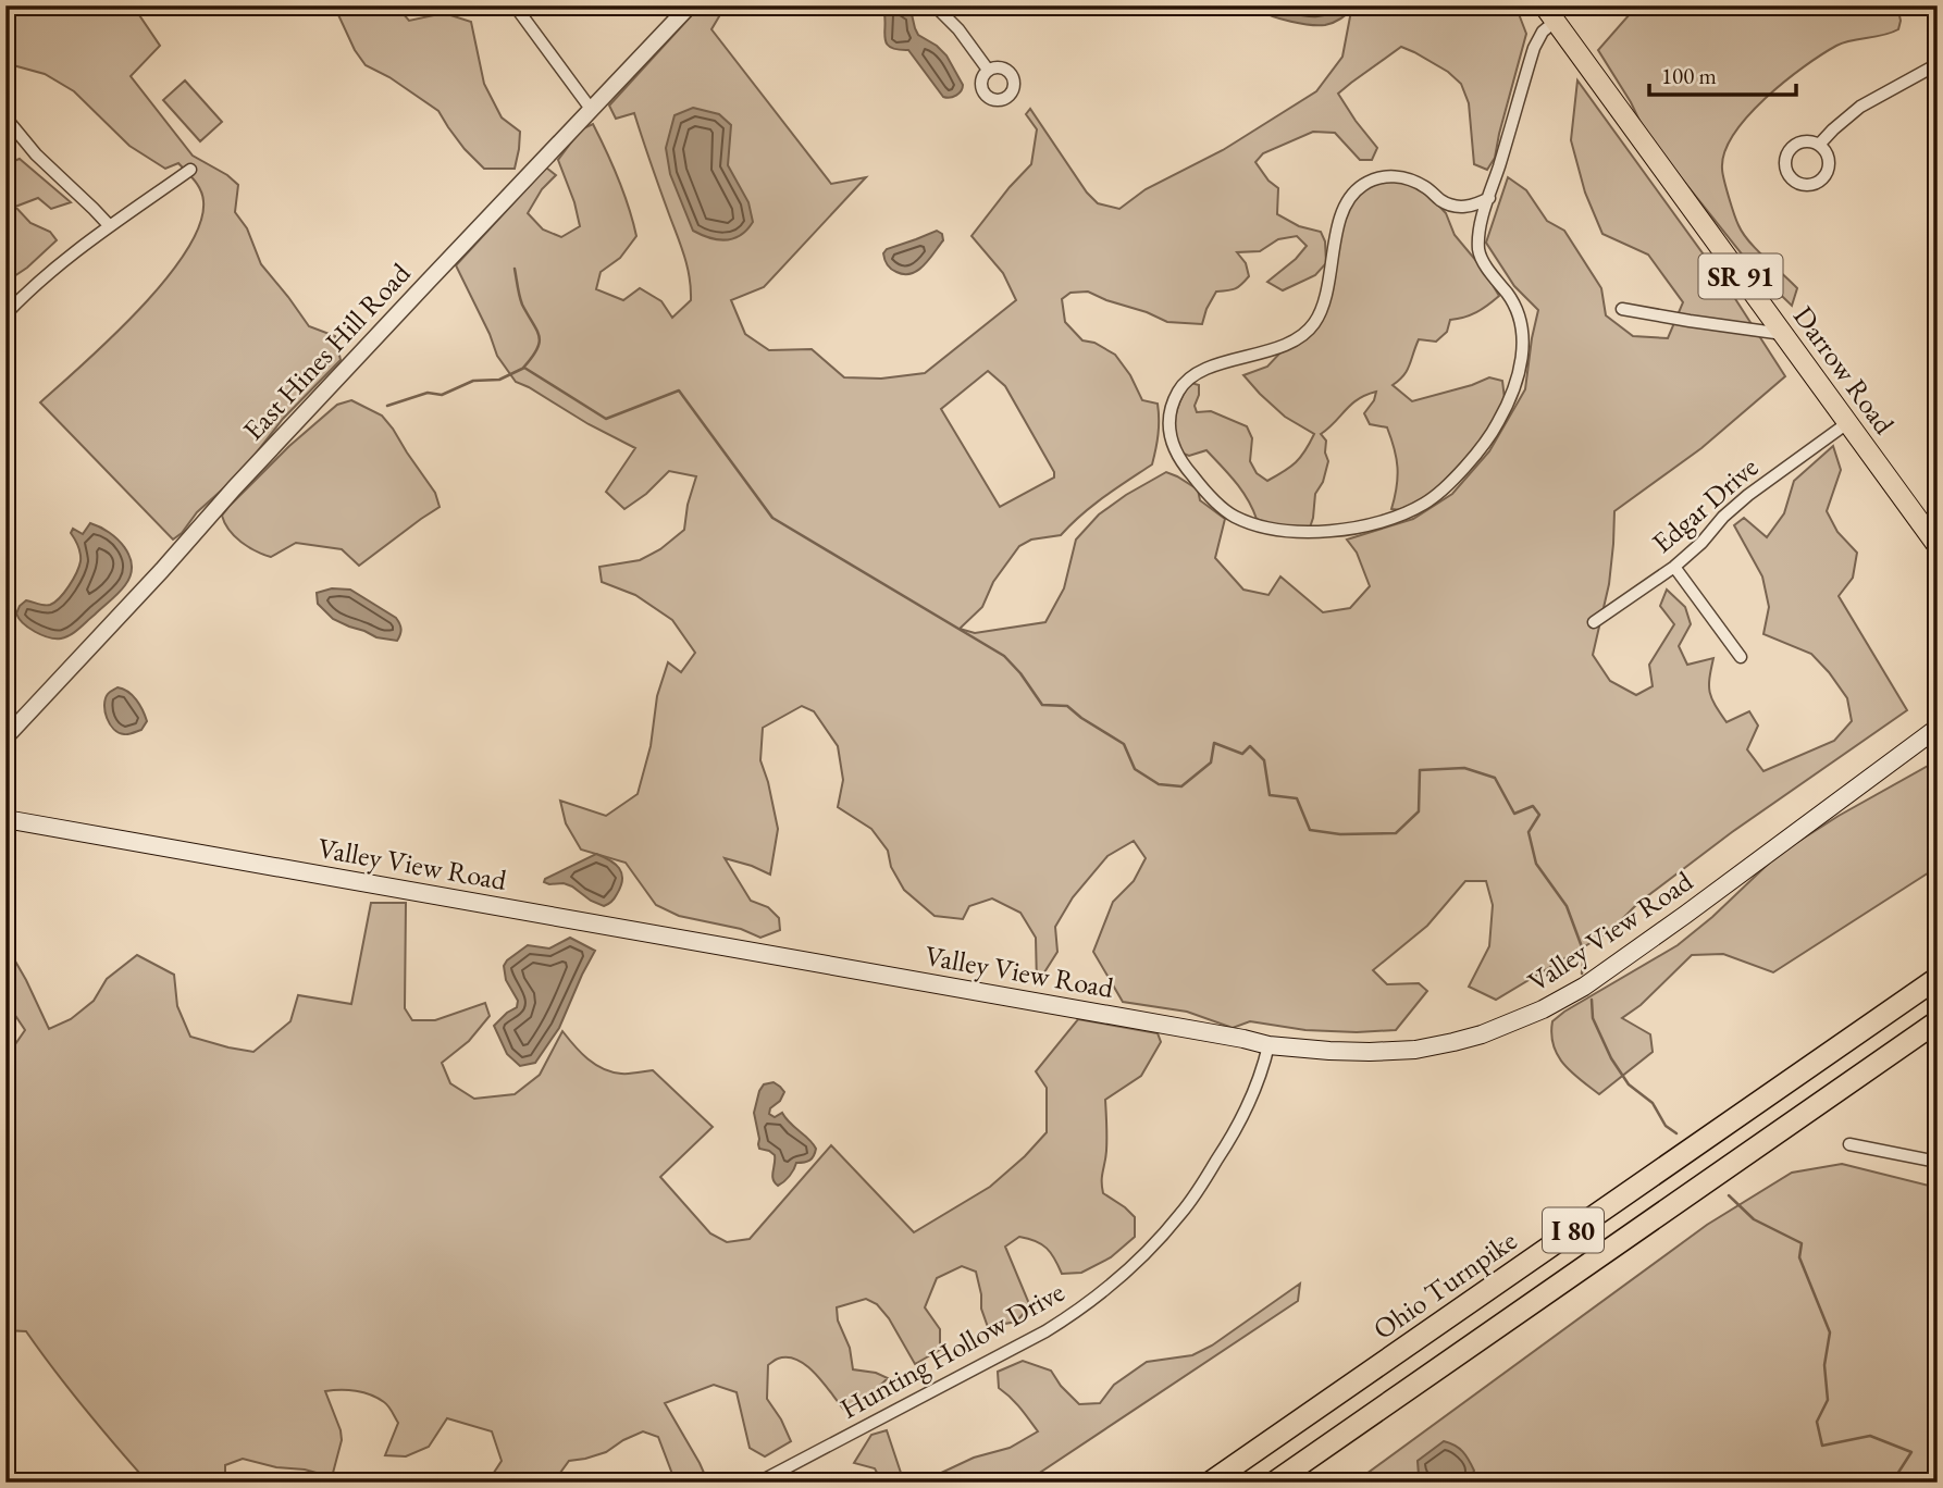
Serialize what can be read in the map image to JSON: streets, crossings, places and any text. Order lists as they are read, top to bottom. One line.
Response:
{"streets":{"highway":["I 80","Ohio Turnpike"],"main road":["SR 91","Darrow Road","Valley View Road"],"street":["East Hines Hill Road","Edgar Drive","Hunting Hollow Drive"]},"crossings":[["Darrow Road","Edgar Drive"],["Valley View Road","Hunting Hollow Drive"]],"scale_bar":"100 m"}
